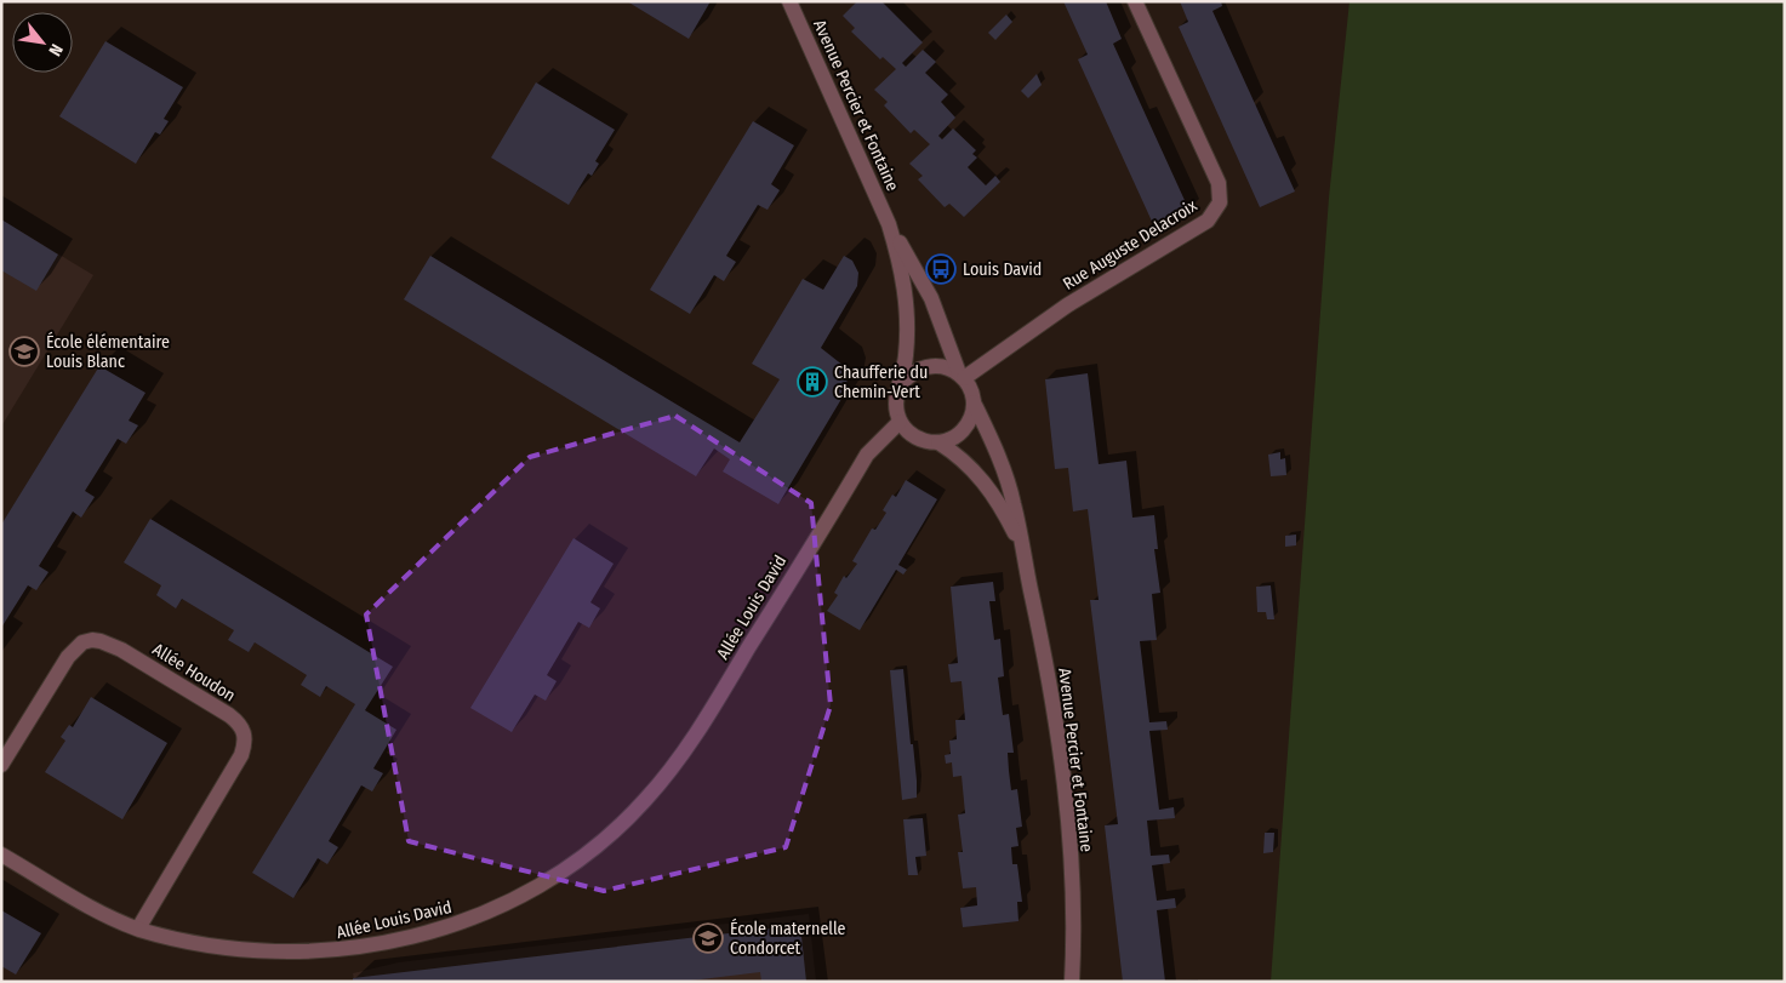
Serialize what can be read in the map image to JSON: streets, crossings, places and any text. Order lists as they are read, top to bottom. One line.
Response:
{"streets":{"street":["Avenue Percier et Fontaine","Rue Auguste Delacroix","Allée Louis David","Allée Houdon"]},"crossings":[["Avenue Percier et Fontaine","Rue Auguste Delacroix"],["Avenue Percier et Fontaine","Allée Louis David"],["Rue Auguste Delacroix","Allée Louis David"],["Allée Louis David","Allée Houdon"]],"places":{"bus stop":["Louis David"],"school or university":["École élémentaire Louis Blanc","École maternelle Condorcet"],"building":["Chaufferie du Chemin-Vert"]},"north":"bottom right"}
